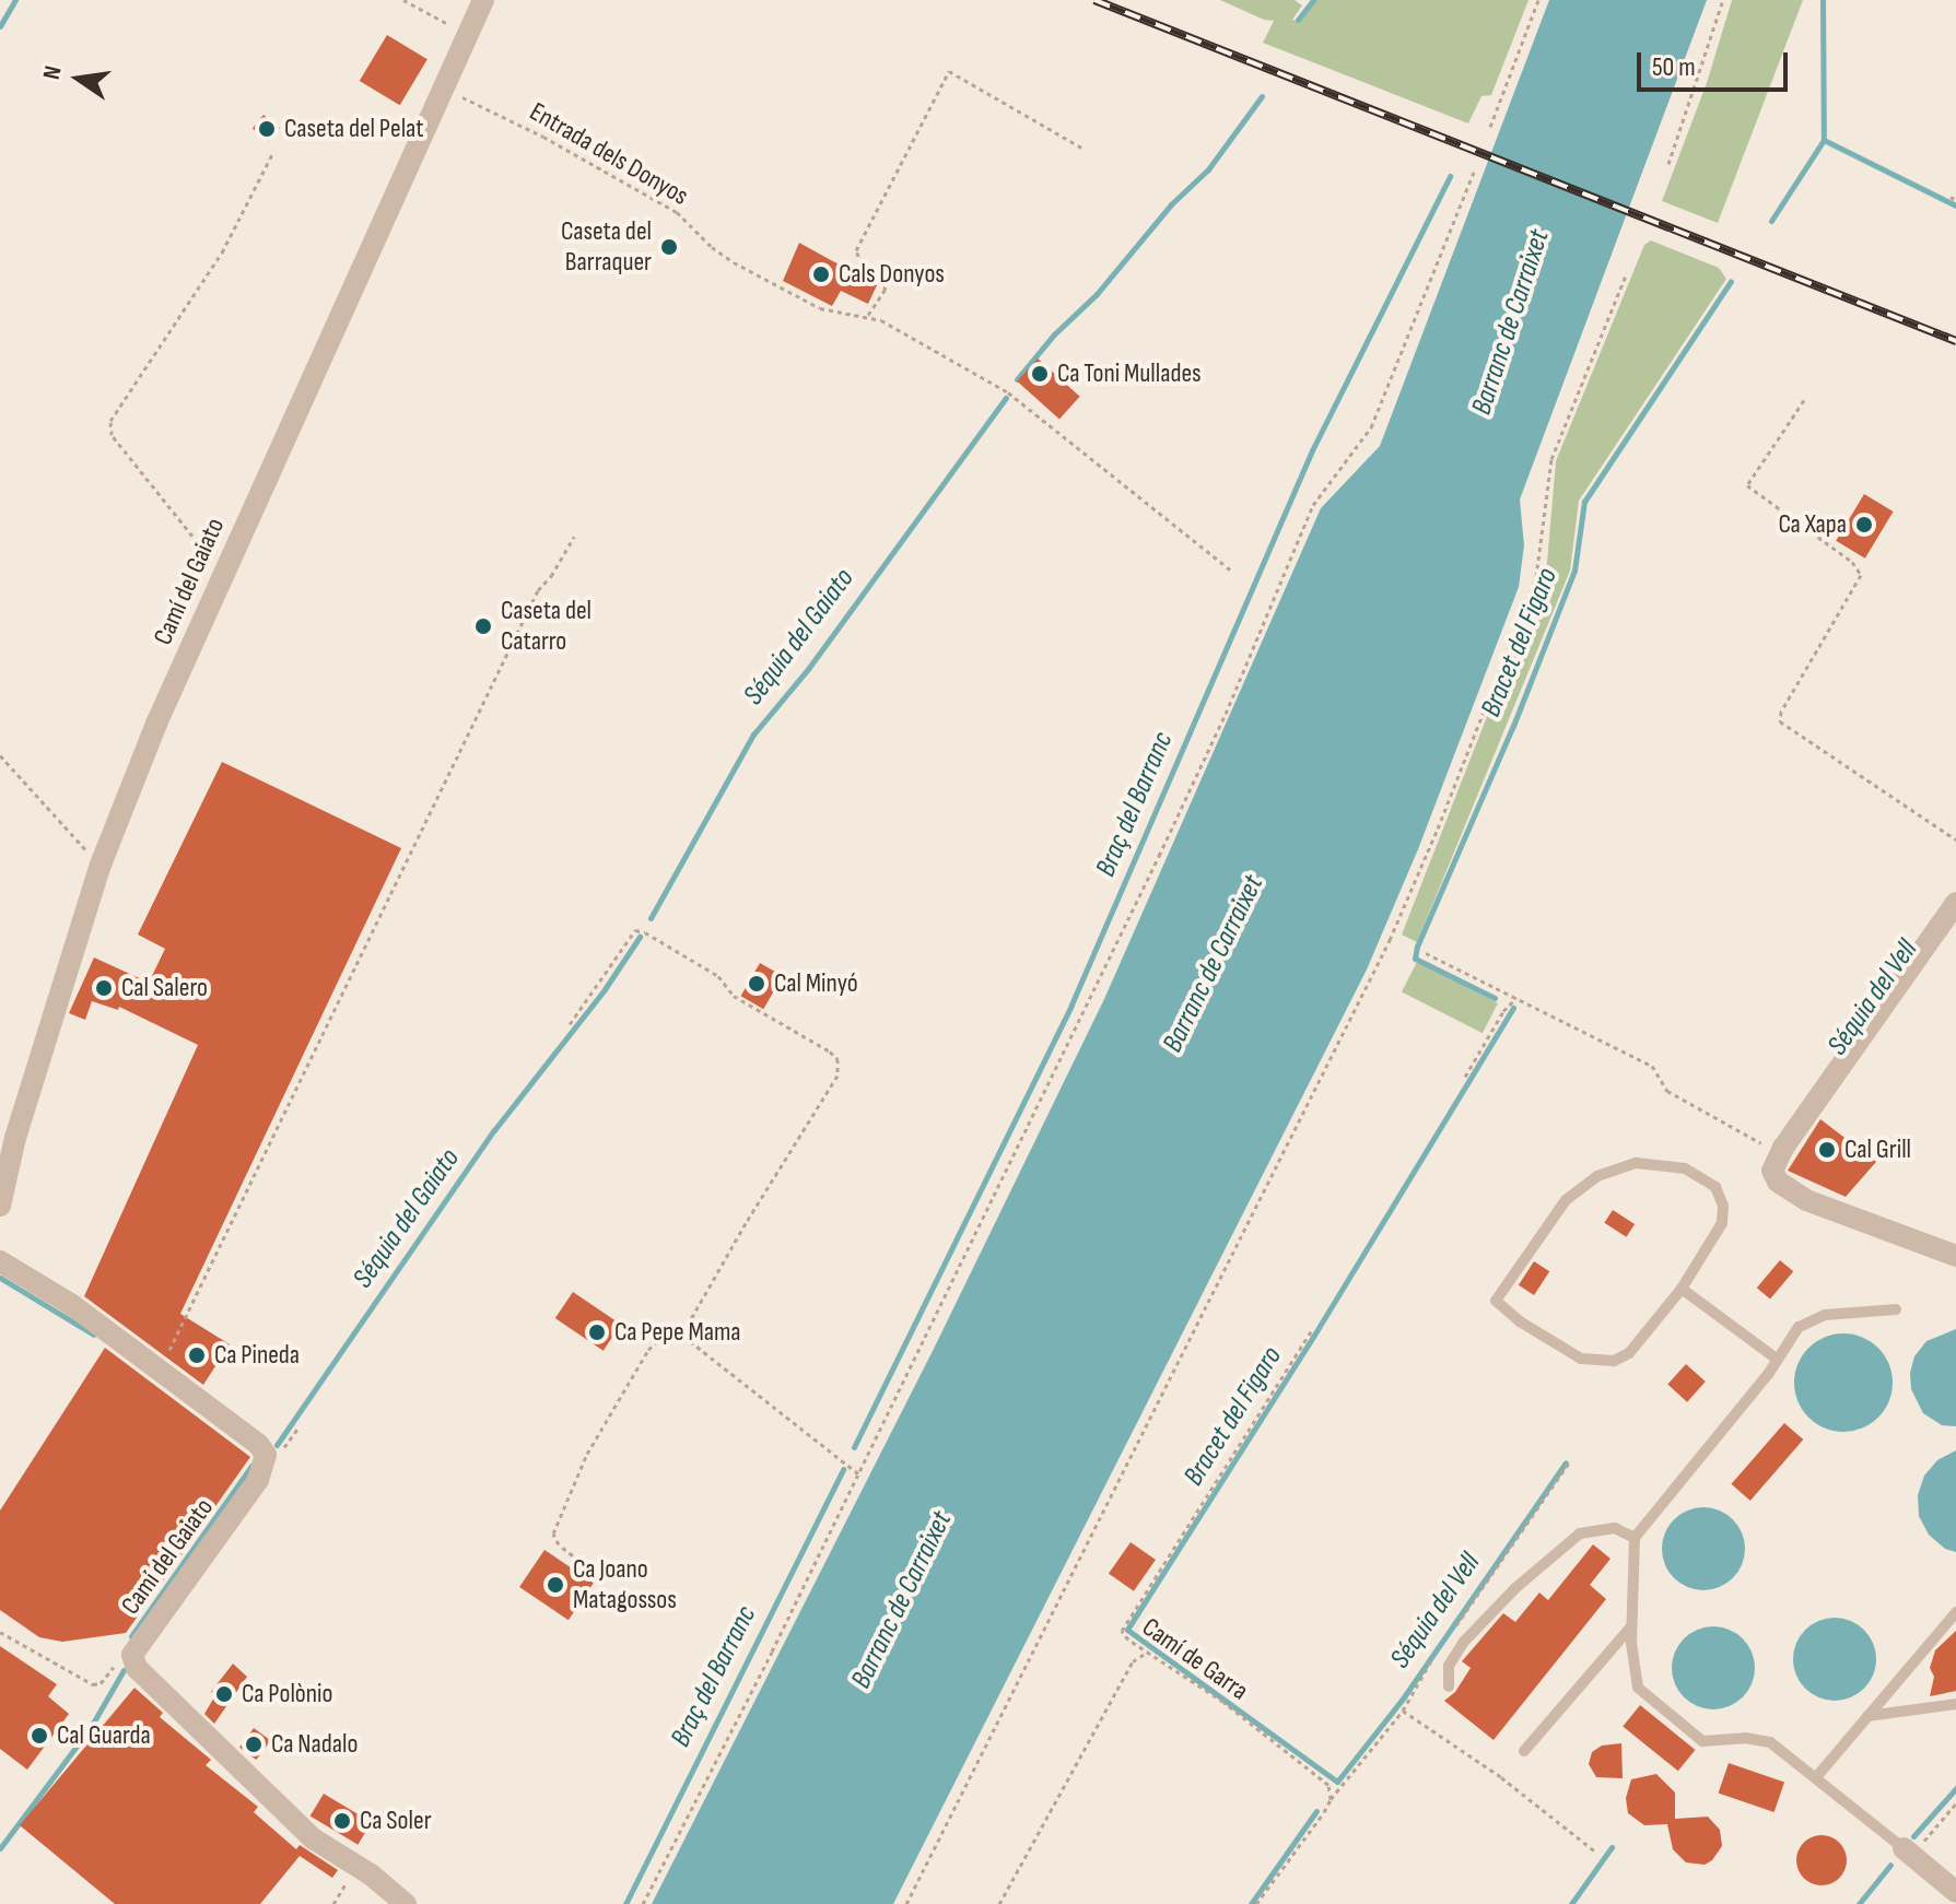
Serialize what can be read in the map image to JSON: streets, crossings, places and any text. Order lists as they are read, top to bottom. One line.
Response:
{"streets":{"street":["Camí del Gaiato"],"path":["Entrada dels Donyos","Camí de Garra"]},"crossings":[["Entrada dels Donyos","Camí del Gaiato"]],"water":["Barranc de Carraixet","Séquia del Gaiato","Bracet del Figaro","Braç del Barranc","Séquia del Vell"],"places":["Caseta del Pelat","Caseta del Barraquer","Cals Donyos","Ca Toni Mullades","Ca Xapa","Caseta del Catarro","Cal Minyó","Cal Salero","Cal Grill","Ca Pepe Mama","Ca Pineda","Ca Joano Matagossos","Ca Polònio","Cal Guarda","Ca Nadalo","Ca Soler"],"scale_bar":"50 m","north":"left"}
